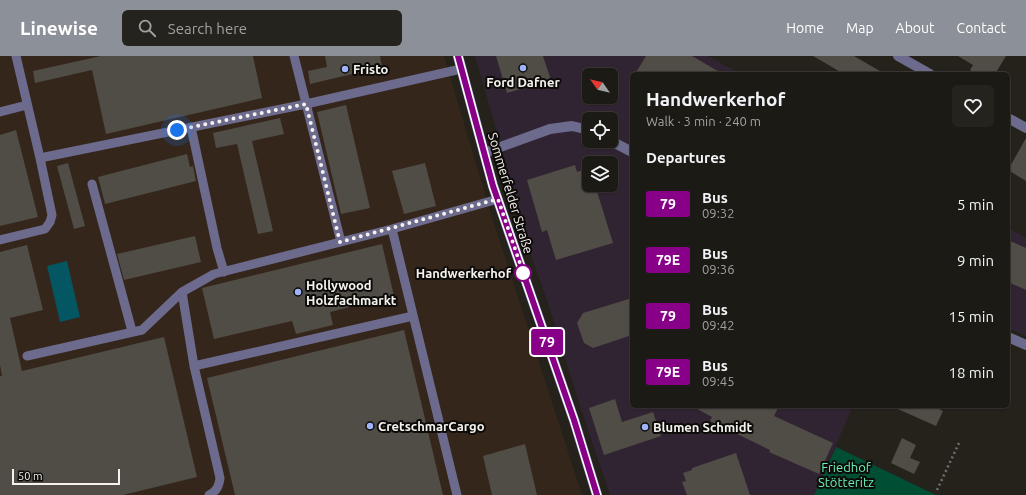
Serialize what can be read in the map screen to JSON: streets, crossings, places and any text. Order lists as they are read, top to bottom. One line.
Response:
{"streets":{"main road":["Sommerfelder Straße"]},"parks":["Friedhof Stötteritz"],"places":["Ford Dafner","Fristo","Handwerkerhof","Hollywood Holzfachmarkt","CretschmarCargo","Blumen Schmidt"],"lines":["bus line 79"],"scale_bar":"50 m","north":"top left","page":{"header":"Linewise","search":"Search here","nav":["Home","Map","About","Contact"],"on_map":"79","heading":[["Handwerkerhof","Walk · 3 min · 240 m"],"Departures"],"list":[{"mark":"79","name":"Bus","note":"09:32","value":"5 min"},{"mark":"79E","name":"Bus","note":"09:36","value":"9 min"},{"mark":"79","name":"Bus","note":"09:42","value":"15 min"},{"mark":"79E","name":"Bus","note":"09:45","value":"18 min"}],"scale":"50 m"}}
